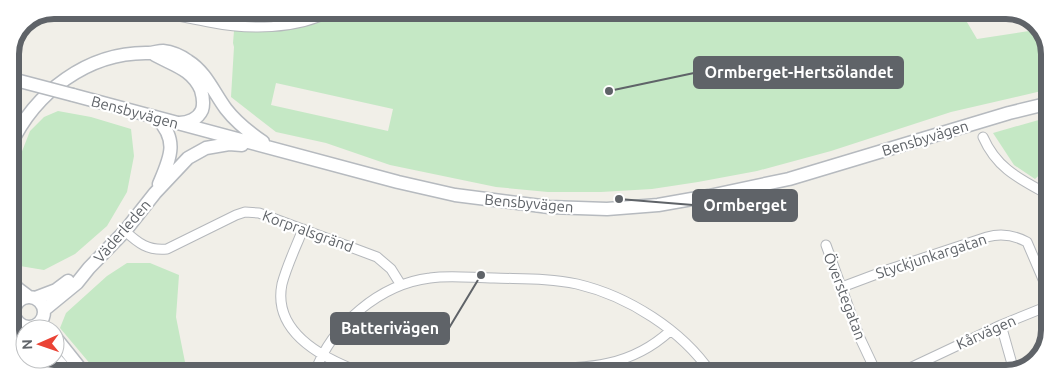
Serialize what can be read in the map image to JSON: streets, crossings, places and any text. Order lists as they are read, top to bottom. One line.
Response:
{"streets":{"main road":["Bensbyvägen","Väderleden"],"street":["Korpralsgränd","Styckjunkargatan","Överstegatan","Kårvägen"]},"crossings":[["Bensbyvägen","Väderleden"],["Väderleden","Korpralsgränd"],["Styckjunkargatan","Överstegatan"]],"places":["Ormberget-Hertsölandet","Ormberget","Batterivägen"],"north":"left"}
